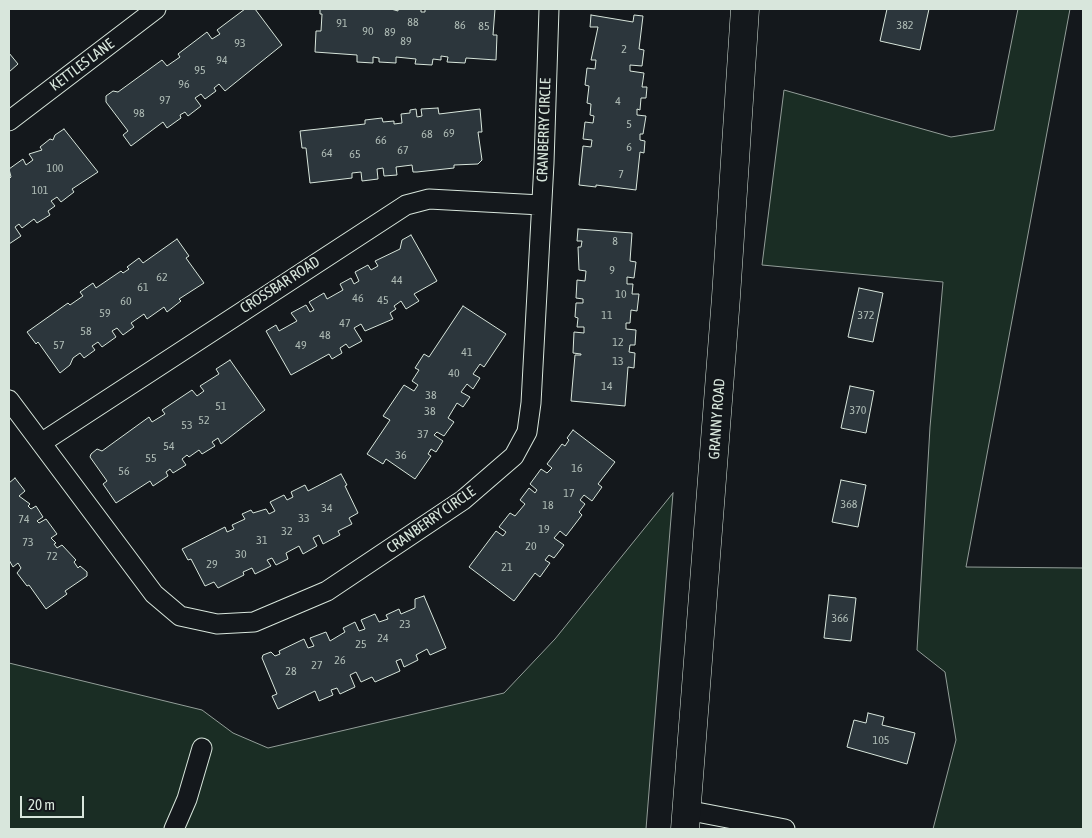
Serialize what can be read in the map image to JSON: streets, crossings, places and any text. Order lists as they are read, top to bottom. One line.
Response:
{"streets":{"street":["KETTLES LANE","CRANBERRY CIRCLE","CROSSBAR ROAD","GRANNY ROAD"]},"crossings":[["CRANBERRY CIRCLE","CROSSBAR ROAD"]],"house_numbers":["88","91","86","382","85","90","89","89","93","2","94","95","96","97","4","98","5","69","68","66","6","67","64","65","100","7","101","8","9","62","44","61","10","46","45","60","59","11","372","47","58","48","12","57","49","41","13","40","14","38","51","370","38","52","53","37","54","36","55","16","56","17","368","18","34","33","74","19","32","31","73","20","30","72","29","21","366","23","24","25","26","27","28","105"],"scale_bar":"20 m"}
